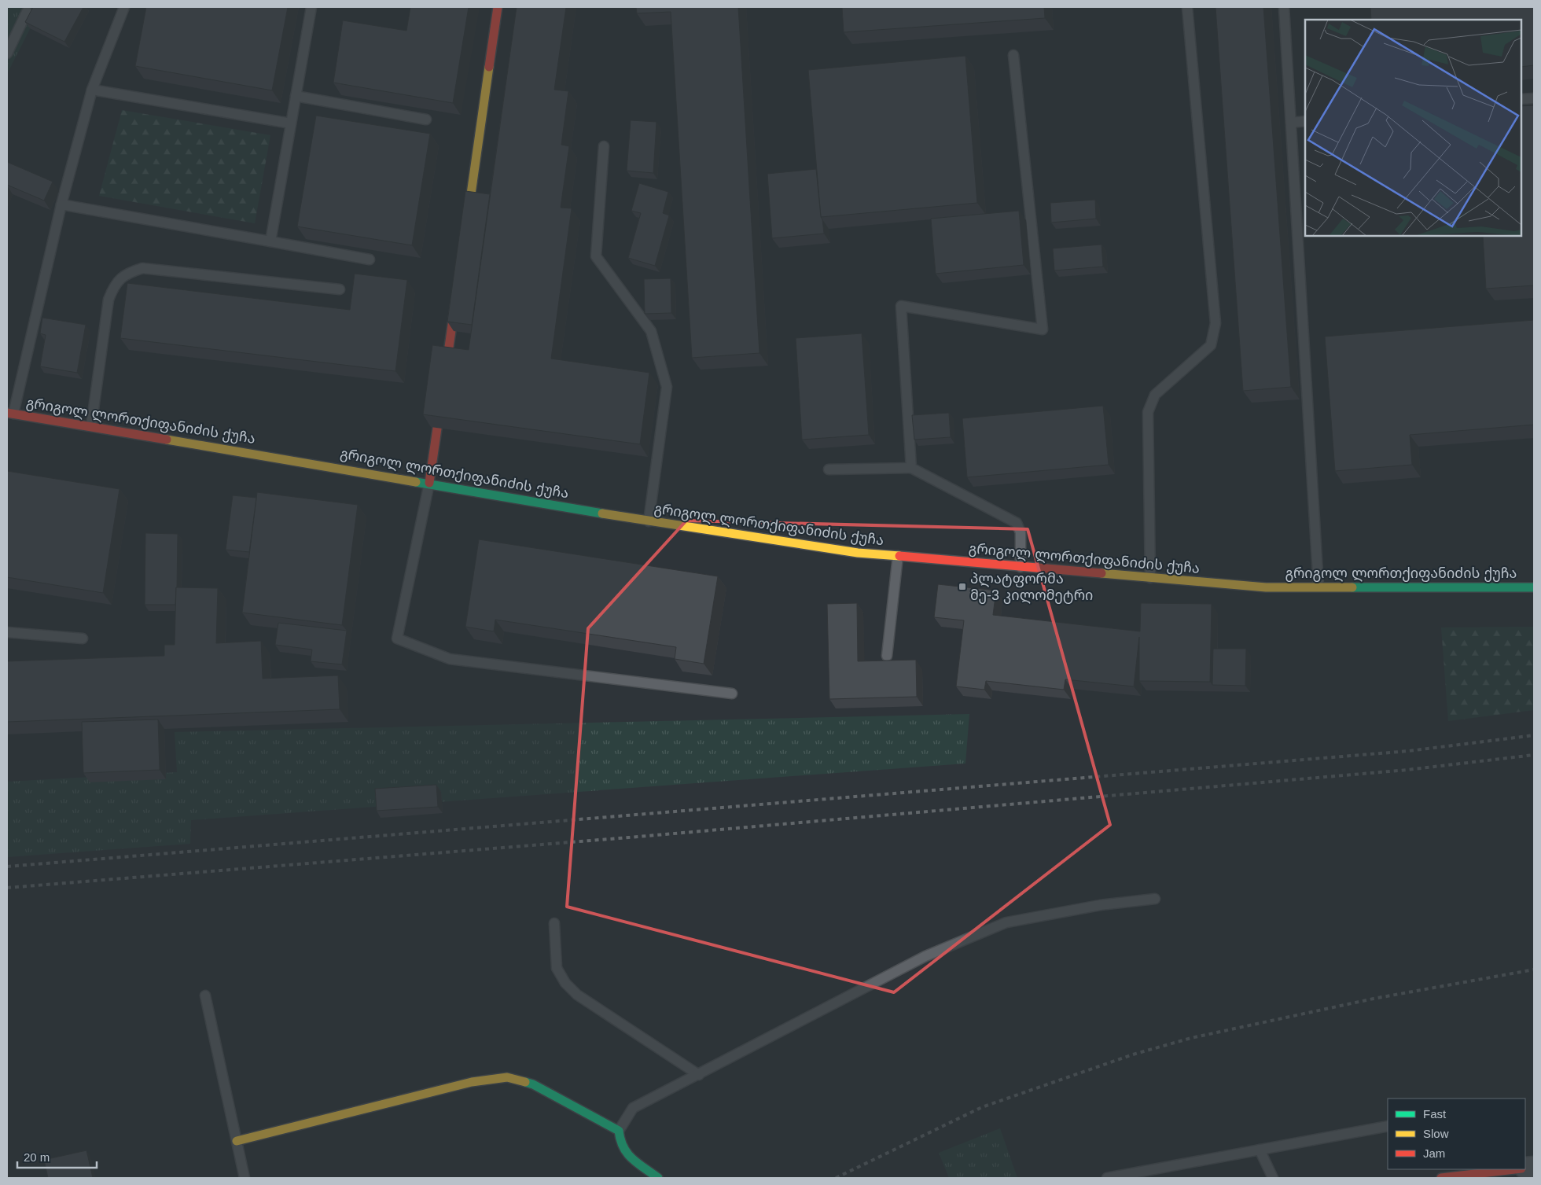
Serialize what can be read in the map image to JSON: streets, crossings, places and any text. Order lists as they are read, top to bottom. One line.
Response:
{"streets":{"street":["გრიგოლ ლორთქიფანიძის ქუჩა"]},"places":{"transit":["პლატფორმა მე-3 კილომეტრი"]},"legend":["Fast","Slow","Jam"],"scale_bar":"20 m"}
